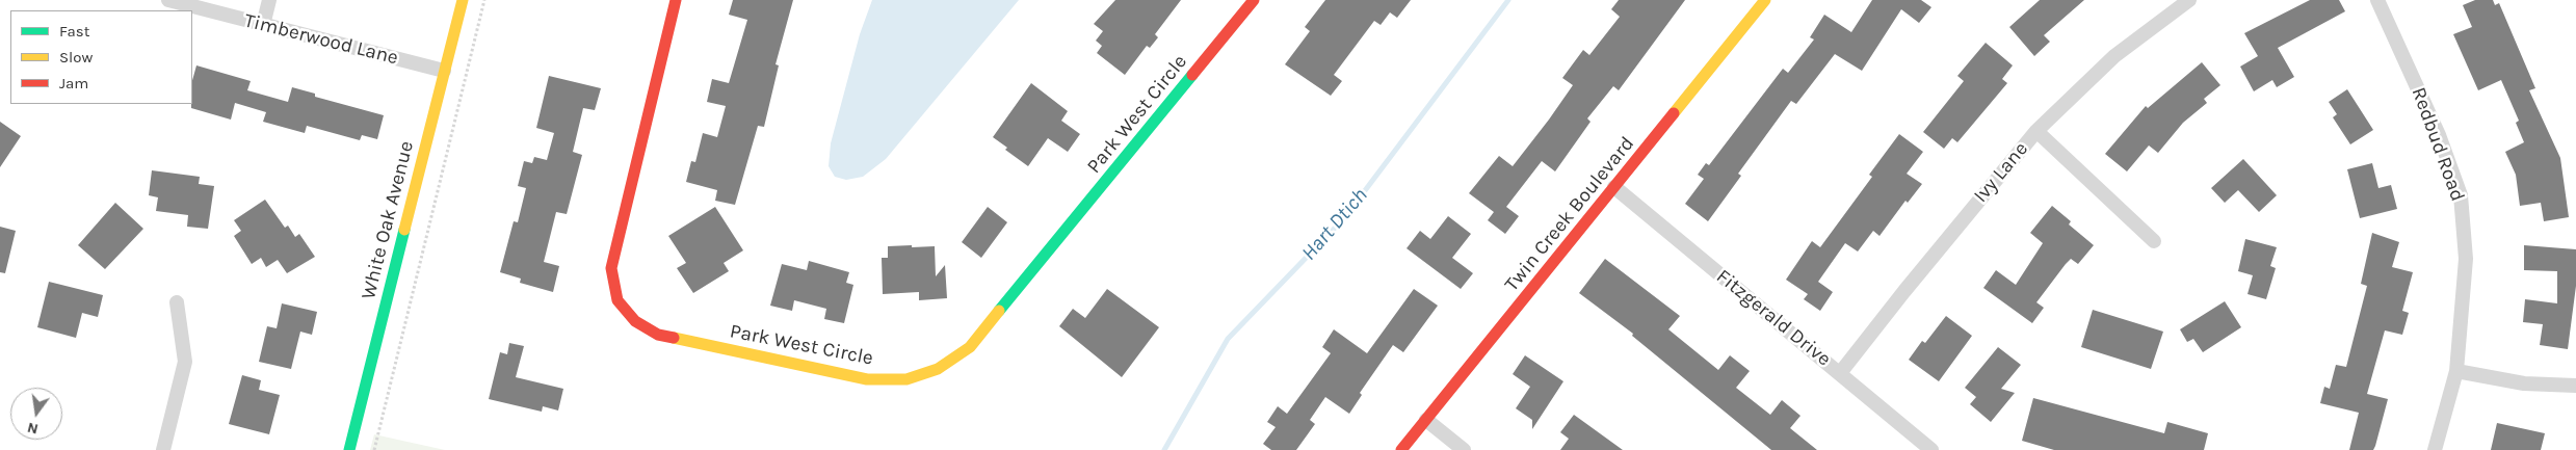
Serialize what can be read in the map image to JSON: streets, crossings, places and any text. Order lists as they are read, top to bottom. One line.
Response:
{"streets":{"street":["Timberwood Lane","Park West Circle","Redbud Road","Ivy Lane","Twin Creek Boulevard","White Oak Avenue","Fitzgerald Drive"]},"crossings":[["Timberwood Lane","White Oak Avenue"],["Ivy Lane","Fitzgerald Drive"],["Twin Creek Boulevard","Fitzgerald Drive"]],"water":["Hart Dtich"],"legend":["Fast","Slow","Jam"],"north":"bottom"}
